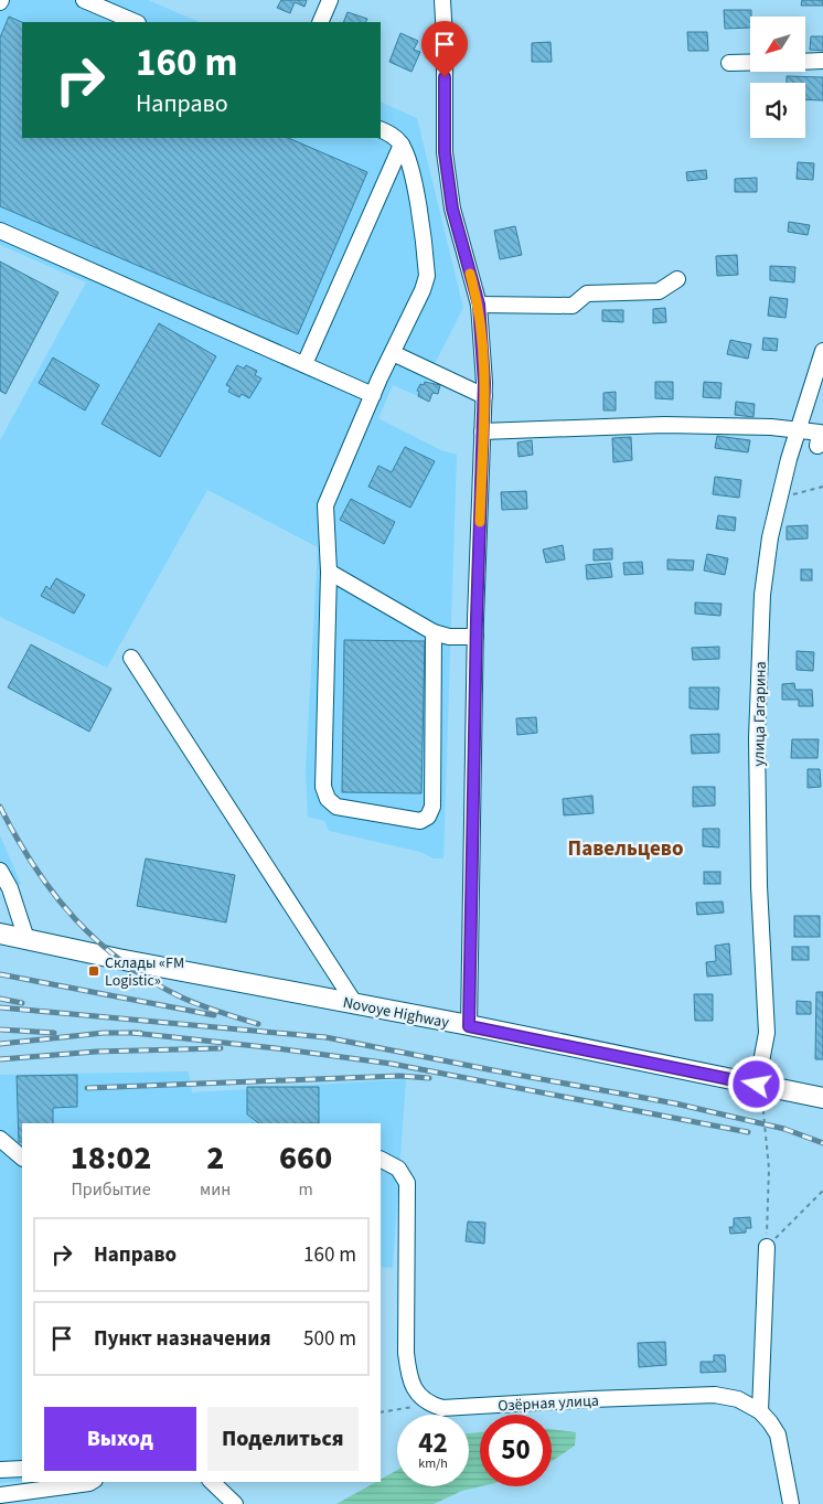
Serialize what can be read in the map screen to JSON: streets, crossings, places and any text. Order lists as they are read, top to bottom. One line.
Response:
{"streets":{"main road":["Novoye Highway"],"street":["улица Гагарина","Озёрная улица"]},"crossings":[["улица Гагарина","Novoye Highway"]],"districts":["Павельцево"],"places":{"transit":["Склады «FM Logistic»"]},"north":"bottom left","page":{"turn":["160 m","Направо"],"eta":["18:02","Прибытие","2","мин","660","m"],"list":[{"name":"Направо","value":"160 m"},{"name":"Пункт назначения","value":"500 m"}],"buttons":["Выход","Поделиться"],"speed":"42 km/h","limit":"50"}}
